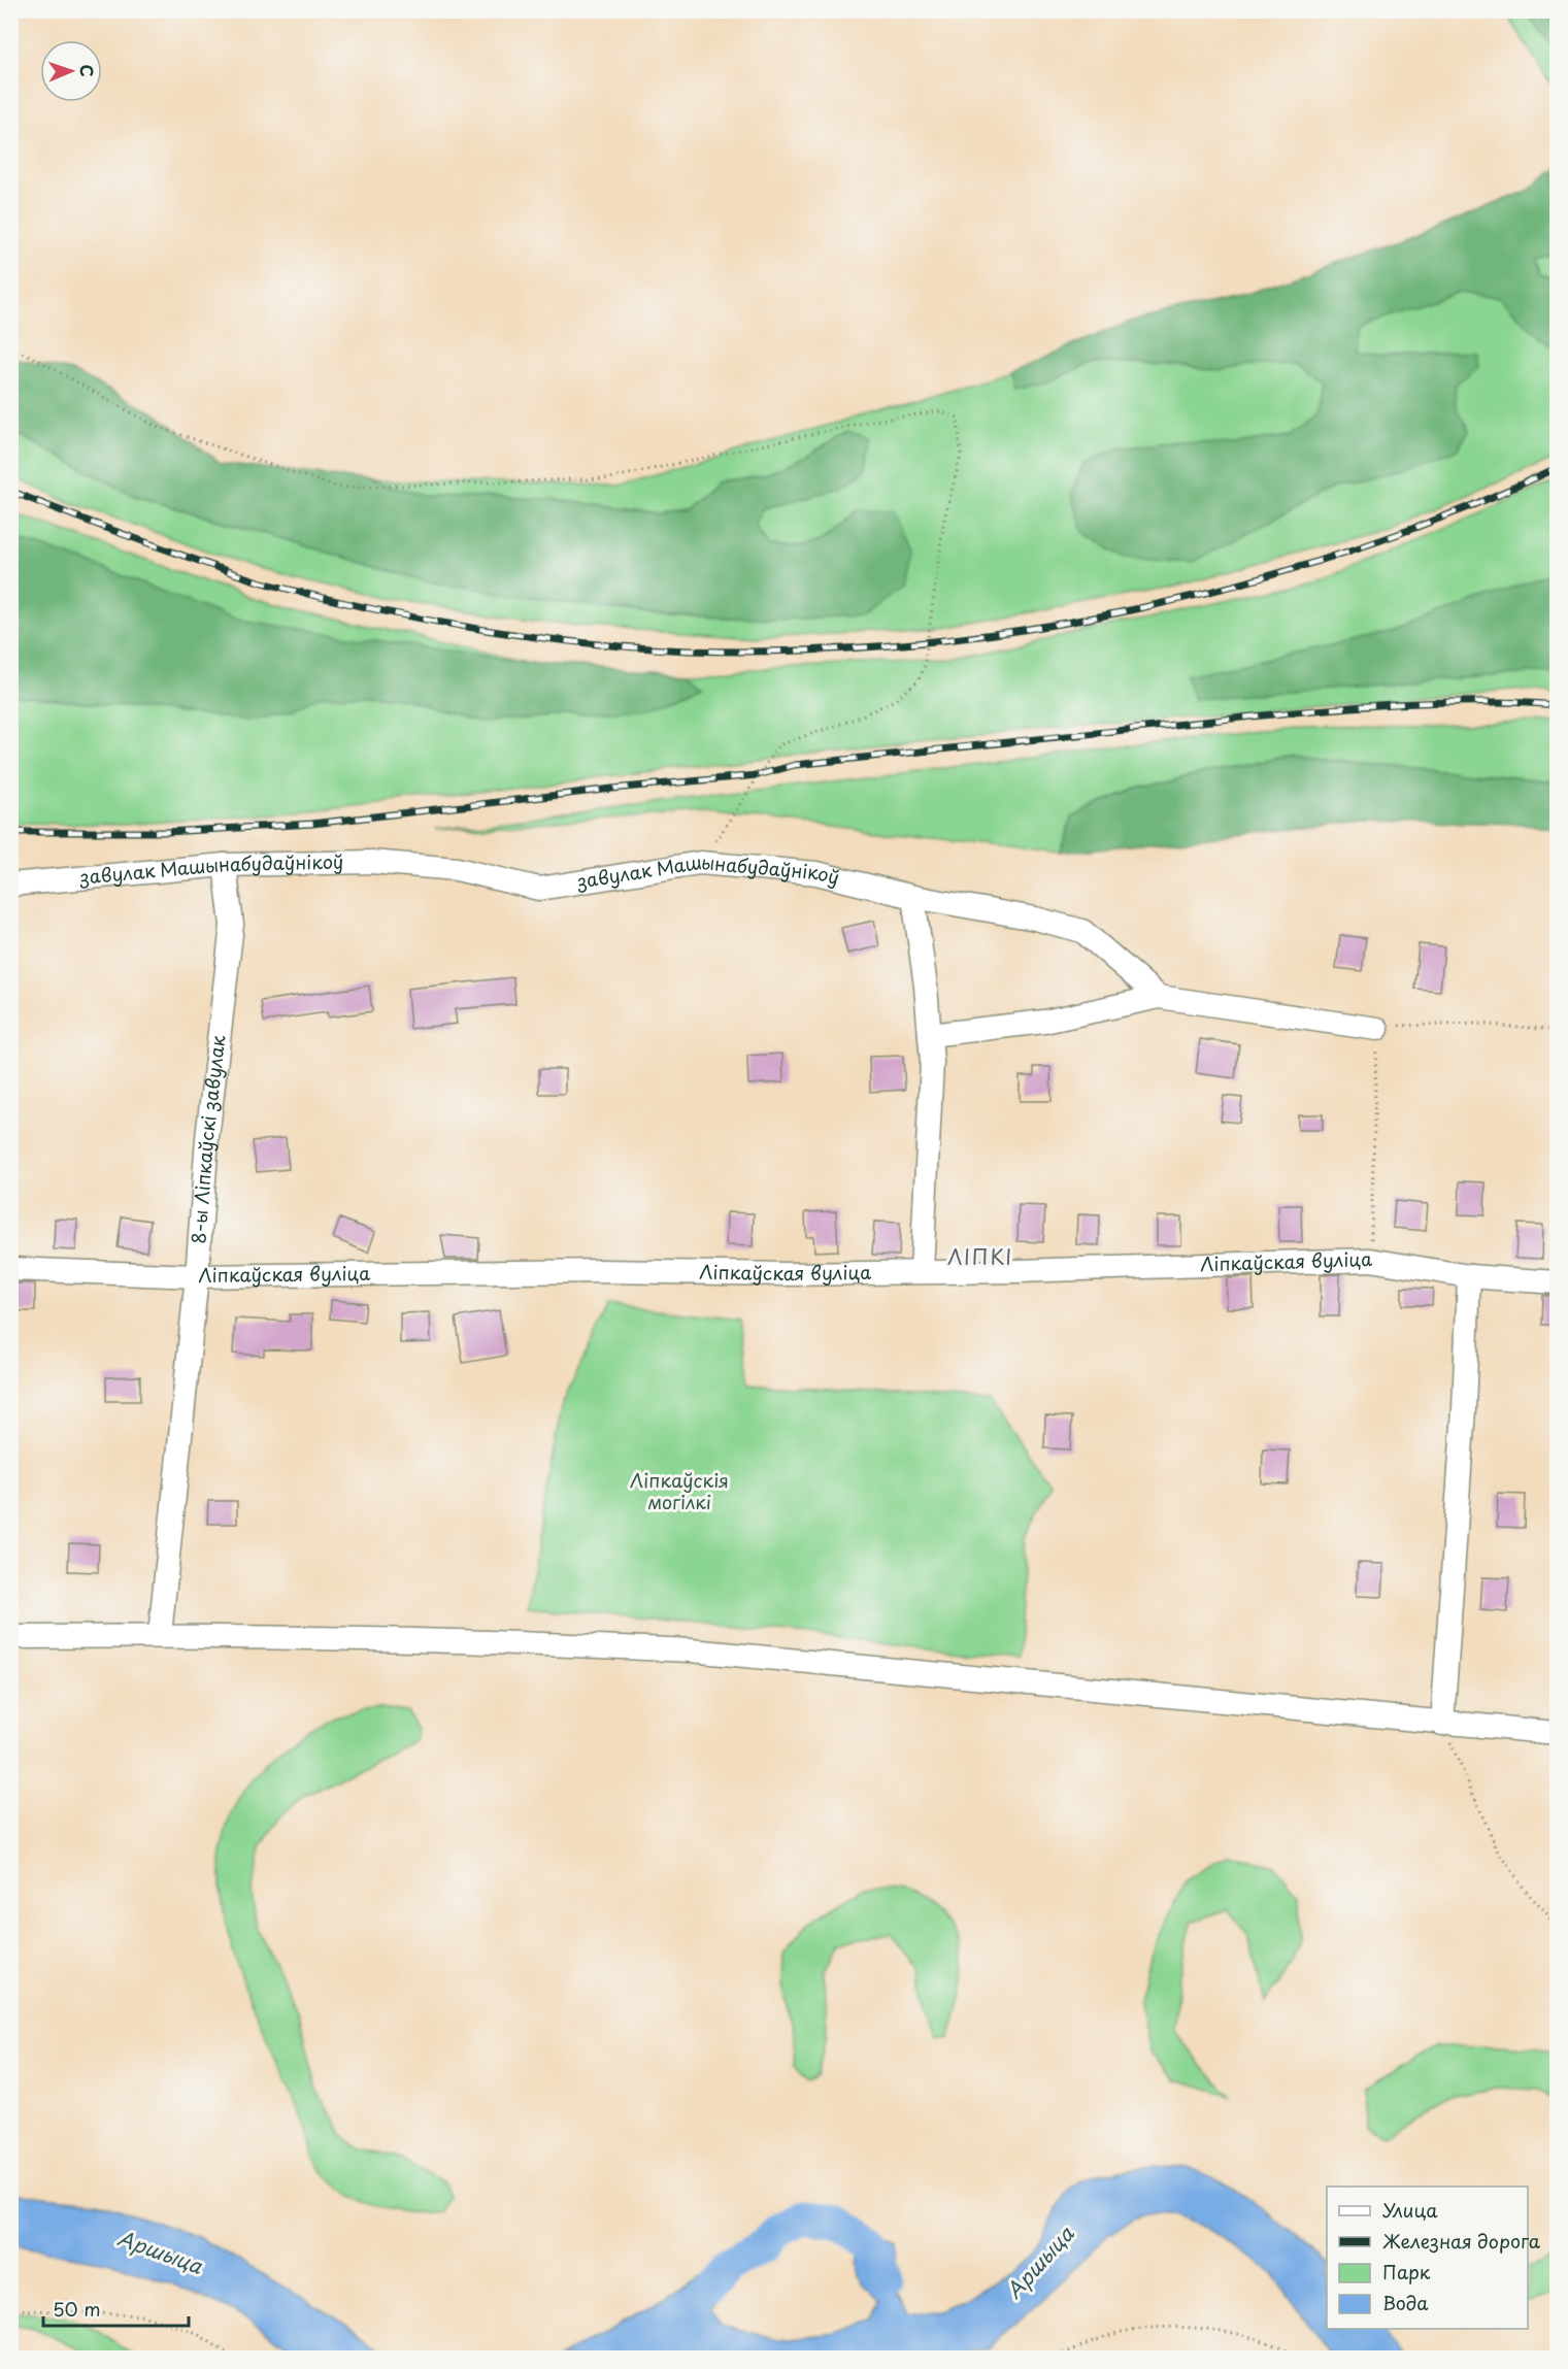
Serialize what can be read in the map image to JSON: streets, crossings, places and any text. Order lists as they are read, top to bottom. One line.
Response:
{"streets":{"street":["завулак Машынабудаўнікоў","8-ы Ліпкаўскі завулак","Ліпкаўская вуліца"]},"crossings":[["завулак Машынабудаўнікоў","8-ы Ліпкаўскі завулак"],["8-ы Ліпкаўскі завулак","Ліпкаўская вуліца"]],"districts":["ЛІПКІ"],"water":["Аршыца"],"parks":["Ліпкаўскія могілкі"],"legend":["Улица","Железная дорога","Парк","Вода"],"scale_bar":"50 m","north":"right"}
